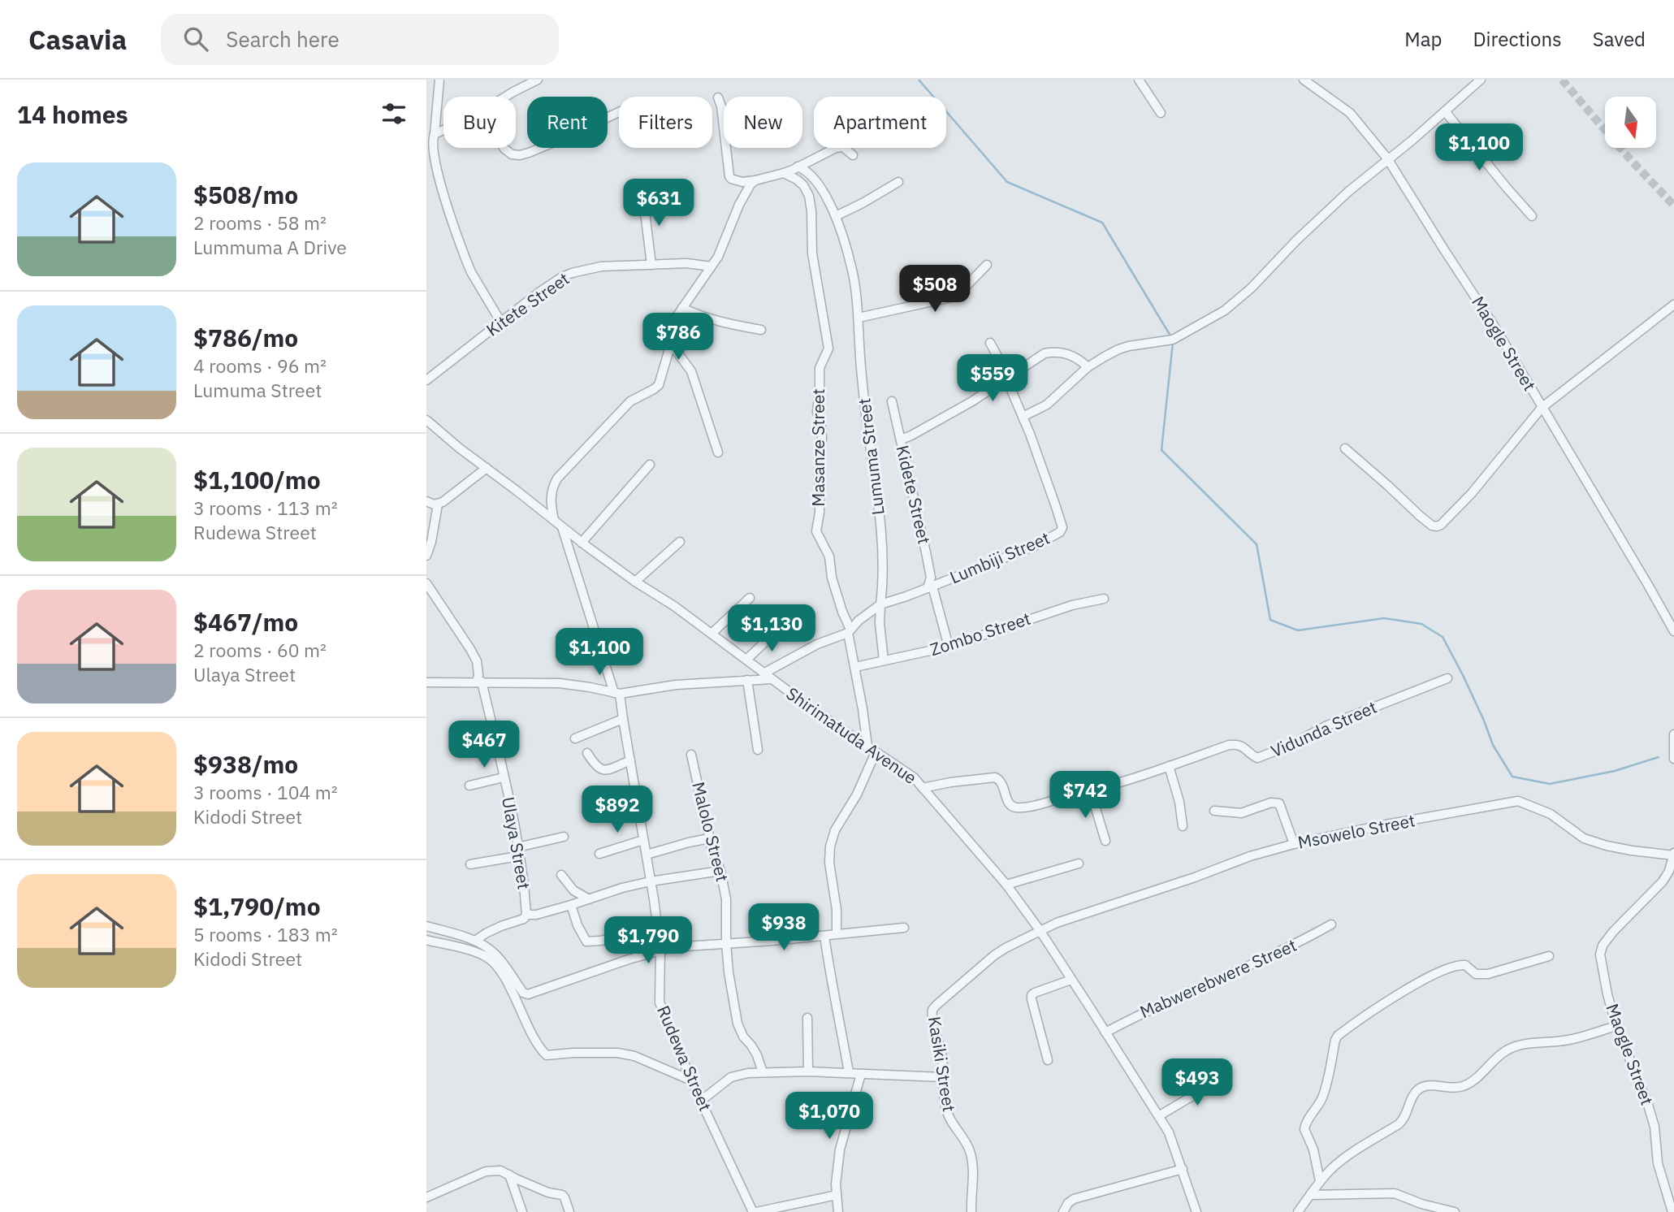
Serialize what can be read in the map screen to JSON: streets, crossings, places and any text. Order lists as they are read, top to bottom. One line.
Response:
{"streets":{"street":["Kitete Street","Maogle Street","Masanze Street","Lumuma Street","Kidete Street","Lumbiji Street","Zombo Street","Vidunda Street","Shirimatuda Avenue","Malolo Street","Msowelo Street","Ulaya Street","Mabwerebwere Street","Rudewa Street","Kasiki Street"]},"crossings":[["Maogle Street","Msowelo Street"],["Lumuma Street","Lumbiji Street"],["Lumuma Street","Zombo Street"],["Kidete Street","Lumbiji Street"],["Kidete Street","Zombo Street"],["Vidunda Street","Shirimatuda Avenue"],["Shirimatuda Avenue","Msowelo Street"],["Shirimatuda Avenue","Mabwerebwere Street"],["Shirimatuda Avenue","Rudewa Street"],["Shirimatuda Avenue","Kasiki Street"],["Msowelo Street","Kasiki Street"]],"north":"bottom","page":{"header":"Casavia","search":"Search here","nav":["Map","Directions","Saved"],"heading":"14 homes","chip":["Buy","Rent","Filters","New","Apartment"],"price":["$1,100","$631","$508","$786","$559","$1,130","$1,100","$467","$742","$892","$938","$1,790","$493","$1,070"],"list":[{"name":"$508/mo","note":"2 rooms · 58 m² · Lummuma A Drive"},{"name":"$786/mo","note":"4 rooms · 96 m² · Lumuma Street"},{"name":"$1,100/mo","note":"3 rooms · 113 m² · Rudewa Street"},{"name":"$467/mo","note":"2 rooms · 60 m² · Ulaya Street"},{"name":"$938/mo","note":"3 rooms · 104 m² · Kidodi Street"},{"name":"$1,790/mo","note":"5 rooms · 183 m² · Kidodi Street"}]}}
